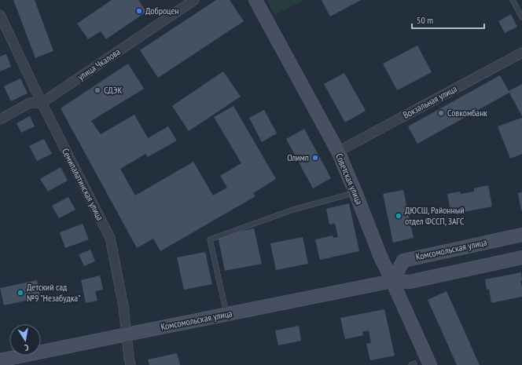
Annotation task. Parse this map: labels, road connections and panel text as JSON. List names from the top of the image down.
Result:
{
  "streets": {
    "main road": ["Советская улица", "Комсомольская улица"],
    "street": ["улица Чкалова", "Вокзальная улица", "Семипалатинская улица"]
  },
  "crossings": [
    ["улица Чкалова", "Семипалатинская улица"],
    ["Вокзальная улица", "Советская улица"],
    ["Советская улица", "Комсомольская улица"],
    ["Семипалатинская улица", "Комсомольская улица"]
  ],
  "places": [
    "Доброцен",
    "СДЭК",
    "Совкомбанк",
    "Олимп",
    "ДЮСШ, Районный отдел ФССП, ЗАГС",
    "Детский сад №9 \"Незабудка\""
  ],
  "scale_bar": "50 m",
  "north": "bottom"
}
